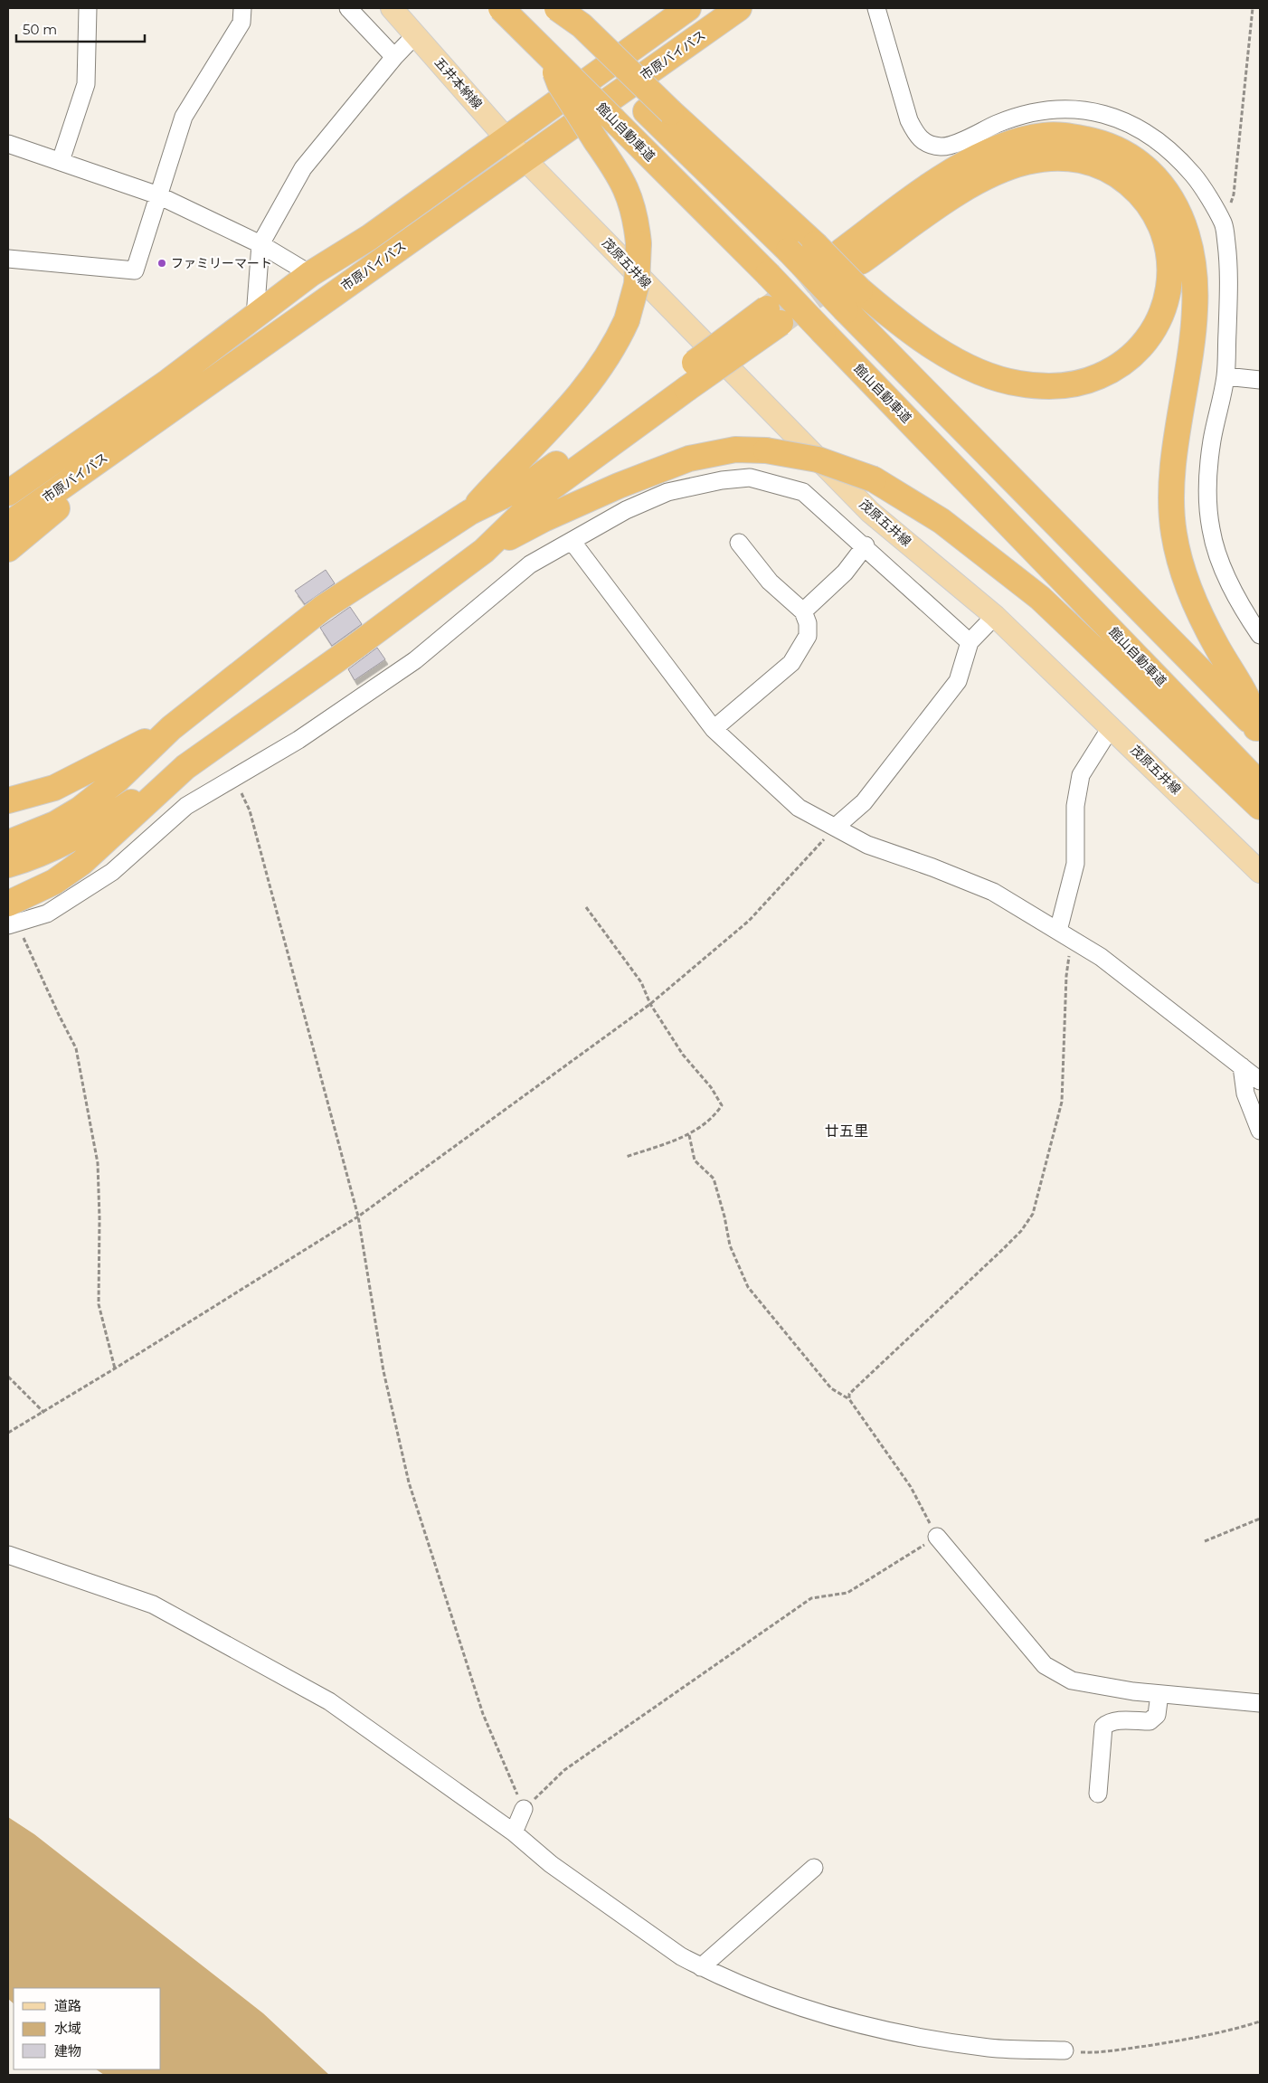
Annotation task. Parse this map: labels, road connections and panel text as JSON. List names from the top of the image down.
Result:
{
  "streets": {
    "highway": ["市原バイパス", "館山自動車道"],
    "main road": ["五井本納線", "茂原五井線"]
  },
  "crossings": [
    ["市原バイパス", "五井本納線"],
    ["市原バイパス", "茂原五井線"],
    ["五井本納線", "茂原五井線"]
  ],
  "districts": ["廿五里"],
  "places": ["ファミリーマート"],
  "legend": ["道路", "水域", "建物"],
  "scale_bar": "50 m"
}
